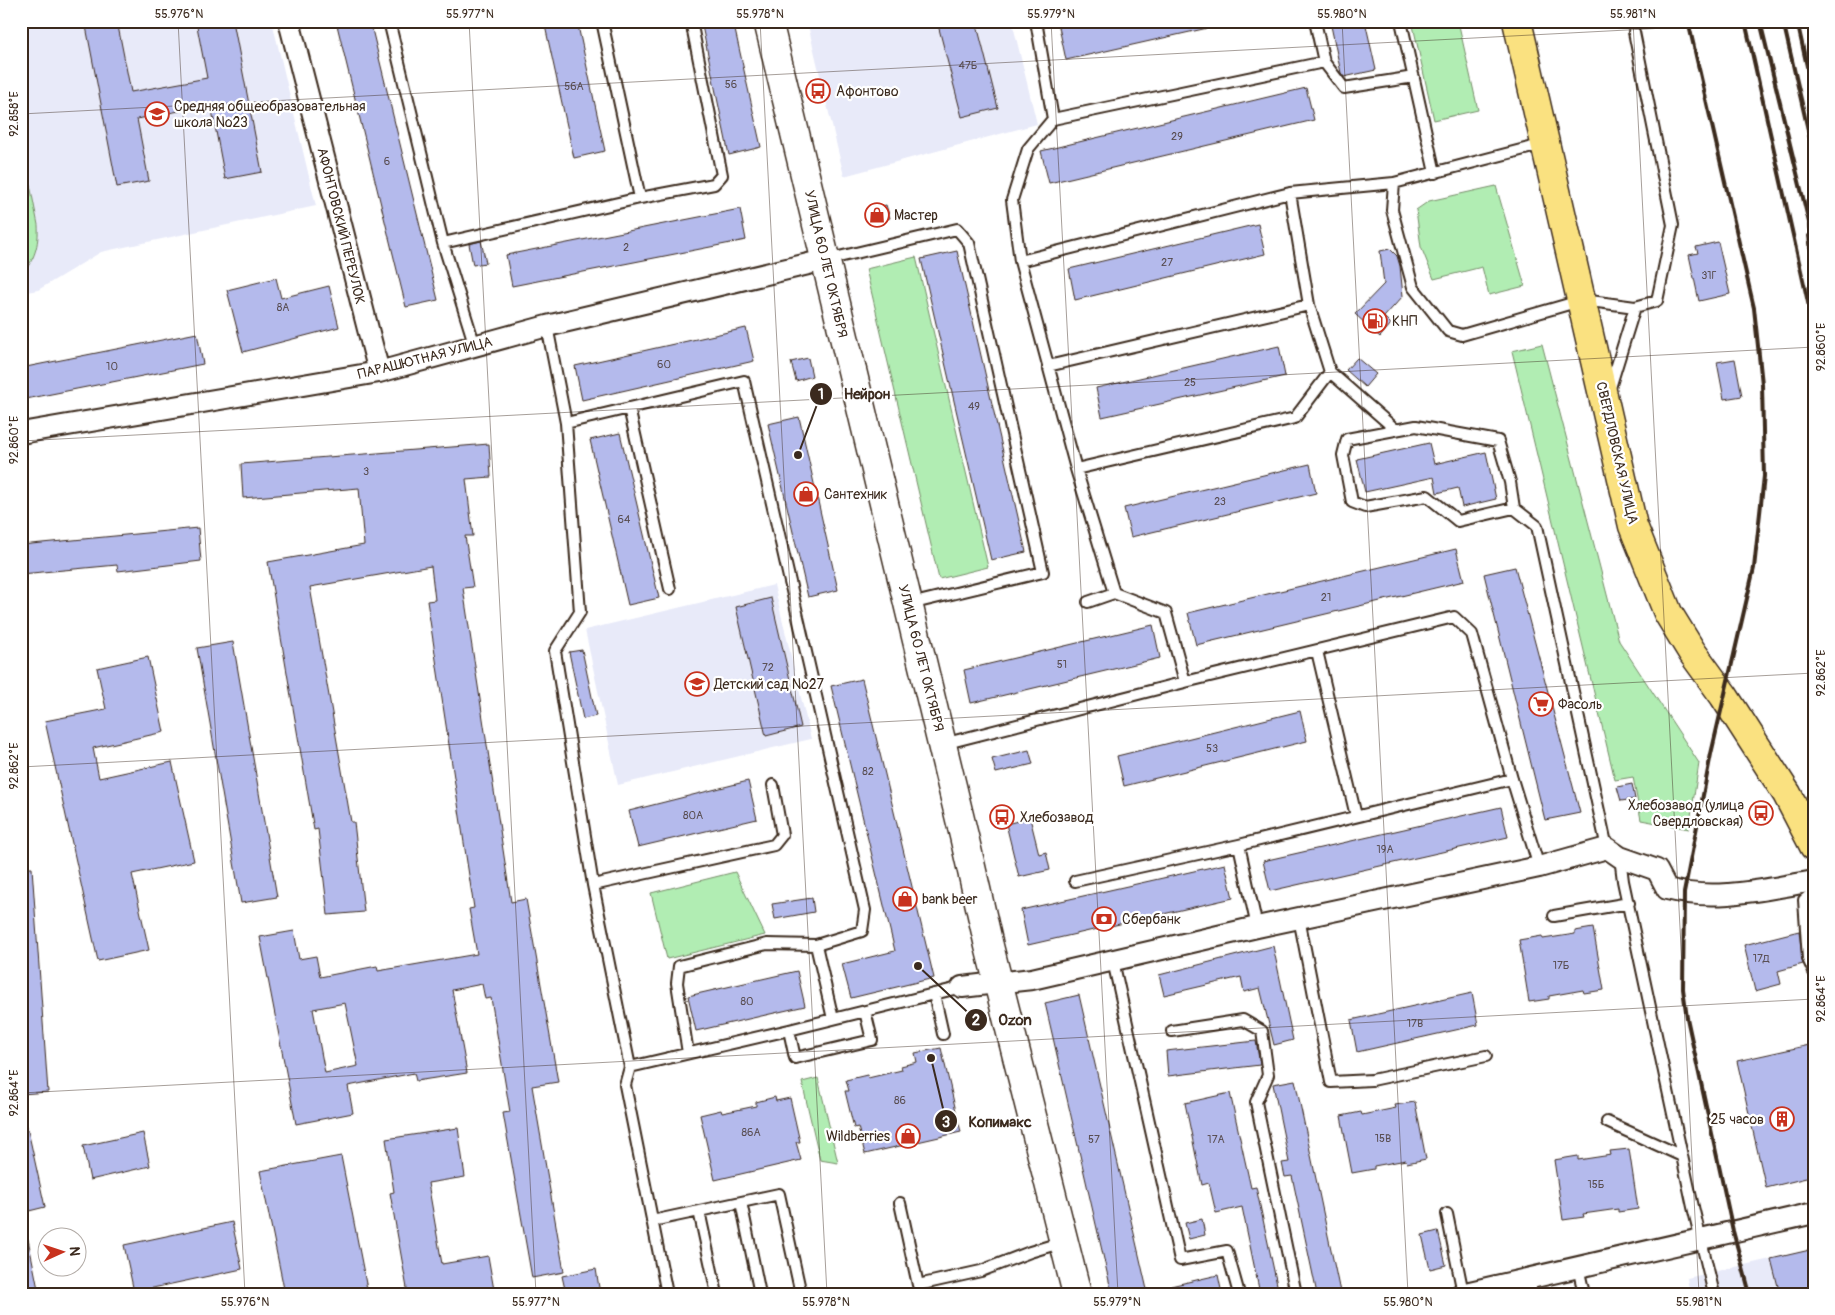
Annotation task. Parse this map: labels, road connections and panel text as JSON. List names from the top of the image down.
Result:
{
  "streets": {
    "highway": ["СВЕРДЛОВСКАЯ УЛИЦА"],
    "main road": ["УЛИЦА 60 ЛЕТ ОКТЯБРЯ"],
    "street": ["АФОНТОВСКИЙ ПЕРЕУЛОК", "ПАРАШЮТНАЯ УЛИЦА"]
  },
  "crossings": [
    ["АФОНТОВСКИЙ ПЕРЕУЛОК", "ПАРАШЮТНАЯ УЛИЦА"],
    ["УЛИЦА 60 ЛЕТ ОКТЯБРЯ", "ПАРАШЮТНАЯ УЛИЦА"]
  ],
  "places": {
    "bus stop": ["Афонтово", "Хлебозавод (улица Свердловская)", "Хлебозавод"],
    "school or university": ["Средняя общеобразовательная школа №23", "Детский сад №27"],
    "shop": [
      "Мастер",
      "Сантехник",
      "bank beer",
      "Wildberries"
    ],
    "fuel station": ["КНП"],
    "other": ["Нейрон", "Ozon", "Копимакс"],
    "supermarket": ["Фасоль"],
    "bank": ["Сбербанк"],
    "building": ["25 часов"]
  },
  "house_numbers": [
    "47Б",
    "56",
    "56А",
    "29",
    "6",
    "2",
    "27",
    "31Г",
    "8А",
    "60",
    "10",
    "25",
    "49",
    "3",
    "23",
    "64",
    "21",
    "51",
    "72",
    "53",
    "82",
    "80А",
    "19А",
    "17Д",
    "17Б",
    "80",
    "17В",
    "86",
    "86А",
    "15В",
    "57",
    "17А",
    "15Б"
  ],
  "north": "right",
  "coordinates": [
    "55.976°N",
    "55.977°N",
    "55.978°N",
    "55.979°N",
    "55.980°N",
    "55.981°N",
    "92.858°E",
    "92.860°E",
    "92.862°E",
    "92.864°E"
  ]
}
